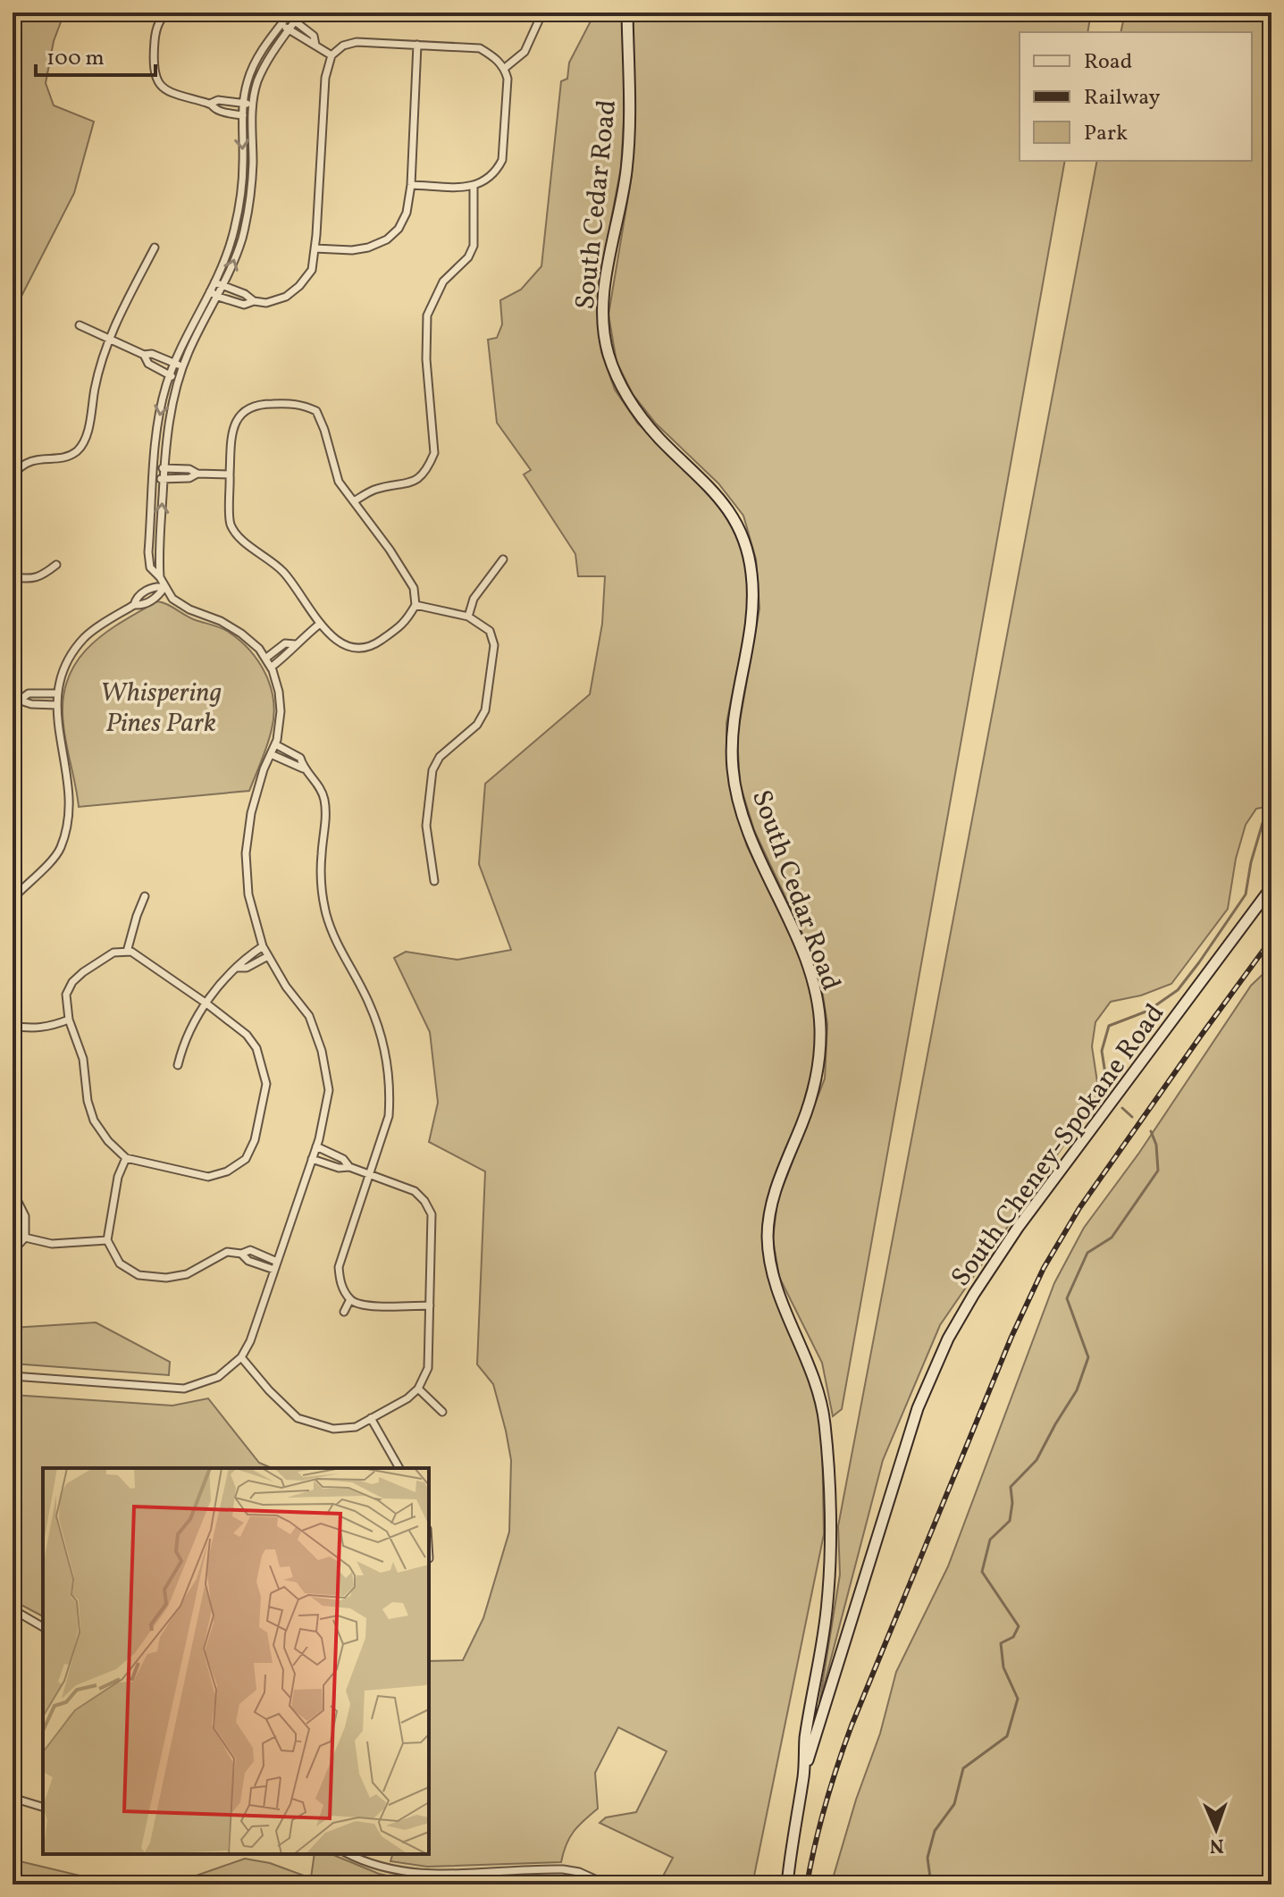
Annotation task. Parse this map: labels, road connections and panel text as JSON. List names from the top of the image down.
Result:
{
  "streets": {
    "street": ["South Cedar Road", "South Cheney-Spokane Road"]
  },
  "crossings": [
    ["South Cedar Road", "South Cheney-Spokane Road"]
  ],
  "parks": ["Whispering Pines Park"],
  "legend": ["Road", "Railway", "Park"],
  "scale_bar": "100 m",
  "north": "bottom"
}
